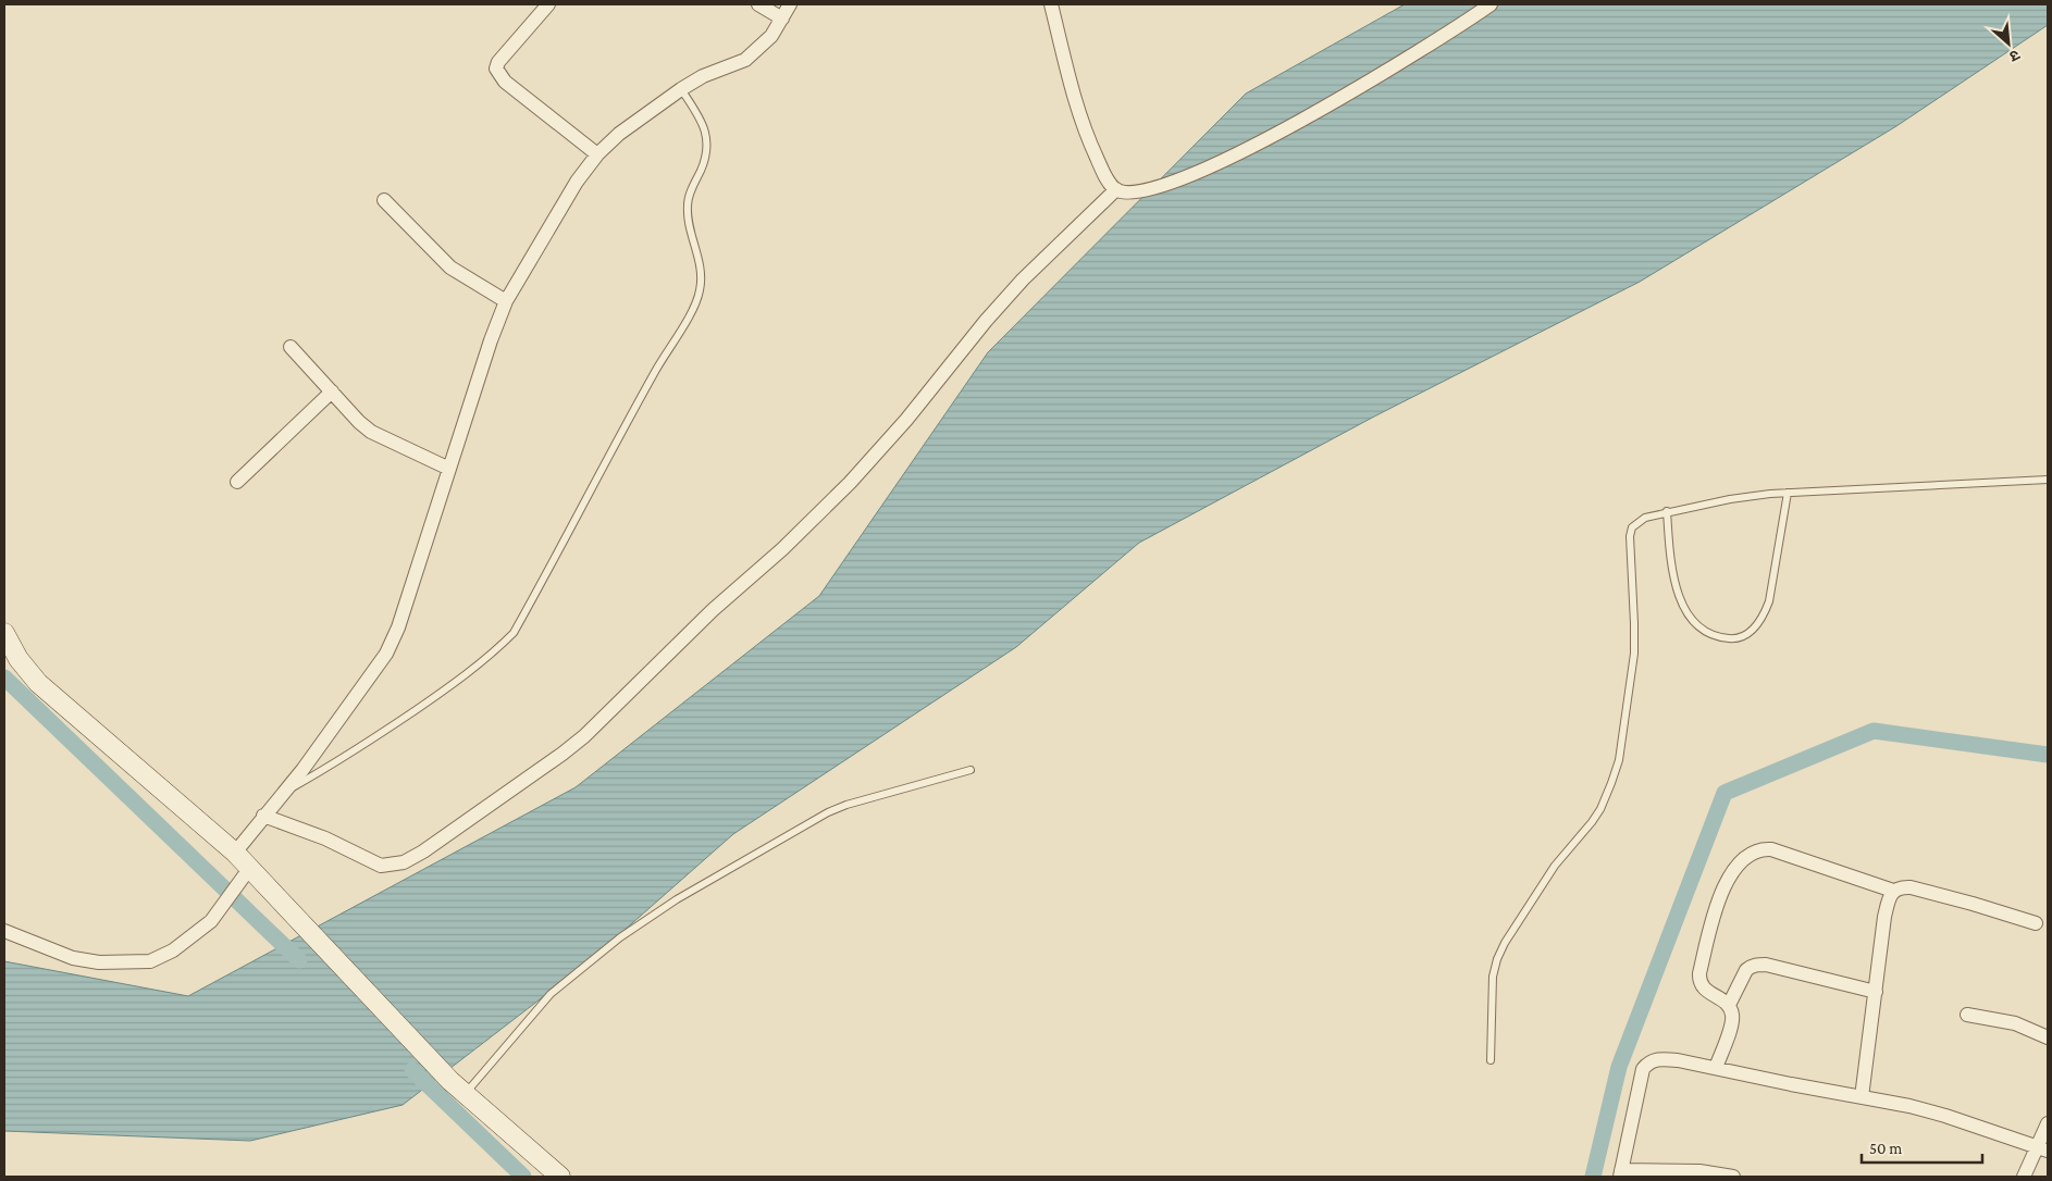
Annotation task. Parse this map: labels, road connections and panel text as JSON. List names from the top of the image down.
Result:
{
  "scale_bar": "50 m",
  "north": "bottom right"
}
